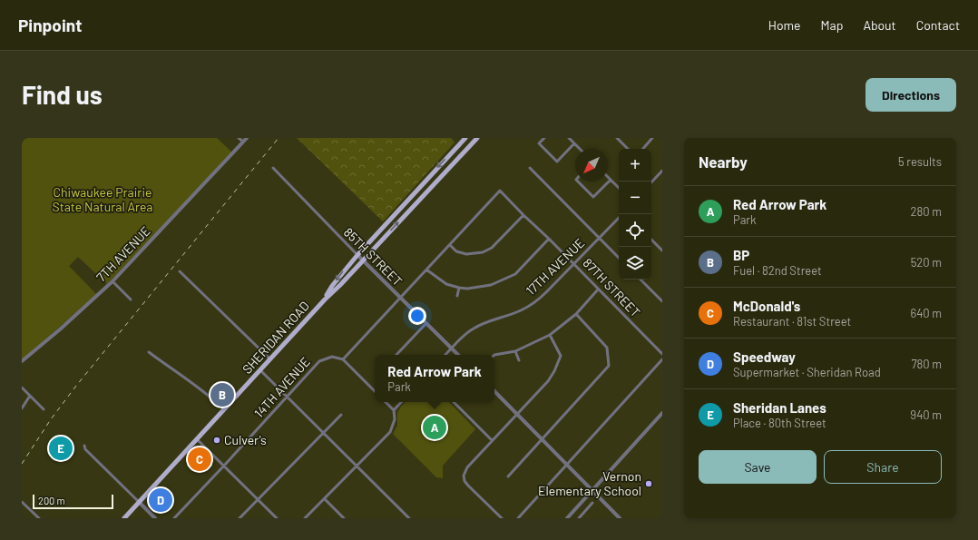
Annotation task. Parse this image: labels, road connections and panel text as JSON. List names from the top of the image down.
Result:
{
  "streets": {
    "main road": ["SHERIDAN ROAD"],
    "street": [
      "7TH AVENUE",
      "85TH STREET",
      "17TH AVENUE",
      "87TH STREET",
      "14TH AVENUE"
    ]
  },
  "crossings": [
    ["85TH STREET", "17TH AVENUE"],
    ["85TH STREET", "SHERIDAN ROAD"],
    ["17TH AVENUE", "87TH STREET"]
  ],
  "parks": ["Chiwaukee Prairie State Natural Area"],
  "places": ["Culver's", "Vernon Elementary School"],
  "scale_bar": "200 m",
  "north": "bottom left",
  "page": {
    "header": "Pinpoint",
    "nav": [
      "Home",
      "Map",
      "About",
      "Contact"
    ],
    "buttons": [
      "Directions",
      ["Save", "Share"]
    ],
    "title": "Find us",
    "heading": ["Nearby", "5 results"],
    "map_buttons": ["+", "−"],
    "list": [
      {
        "mark": "A",
        "name": "Red Arrow Park",
        "note": "Park",
        "value": "280 m"
      },
      {
        "mark": "B",
        "name": "BP",
        "note": "Fuel · 82nd Street",
        "value": "520 m"
      },
      {
        "mark": "C",
        "name": "McDonald's",
        "note": "Restaurant · 81st Street",
        "value": "640 m"
      },
      {
        "mark": "D",
        "name": "Speedway",
        "note": "Supermarket · Sheridan Road",
        "value": "780 m"
      },
      {
        "mark": "E",
        "name": "Sheridan Lanes",
        "note": "Place · 80th Street",
        "value": "940 m"
      }
    ],
    "popup": ["Red Arrow Park", "Park"],
    "pins": [
      "B",
      "A",
      "E",
      "C",
      "D"
    ],
    "scale": "200 m"
  }
}
